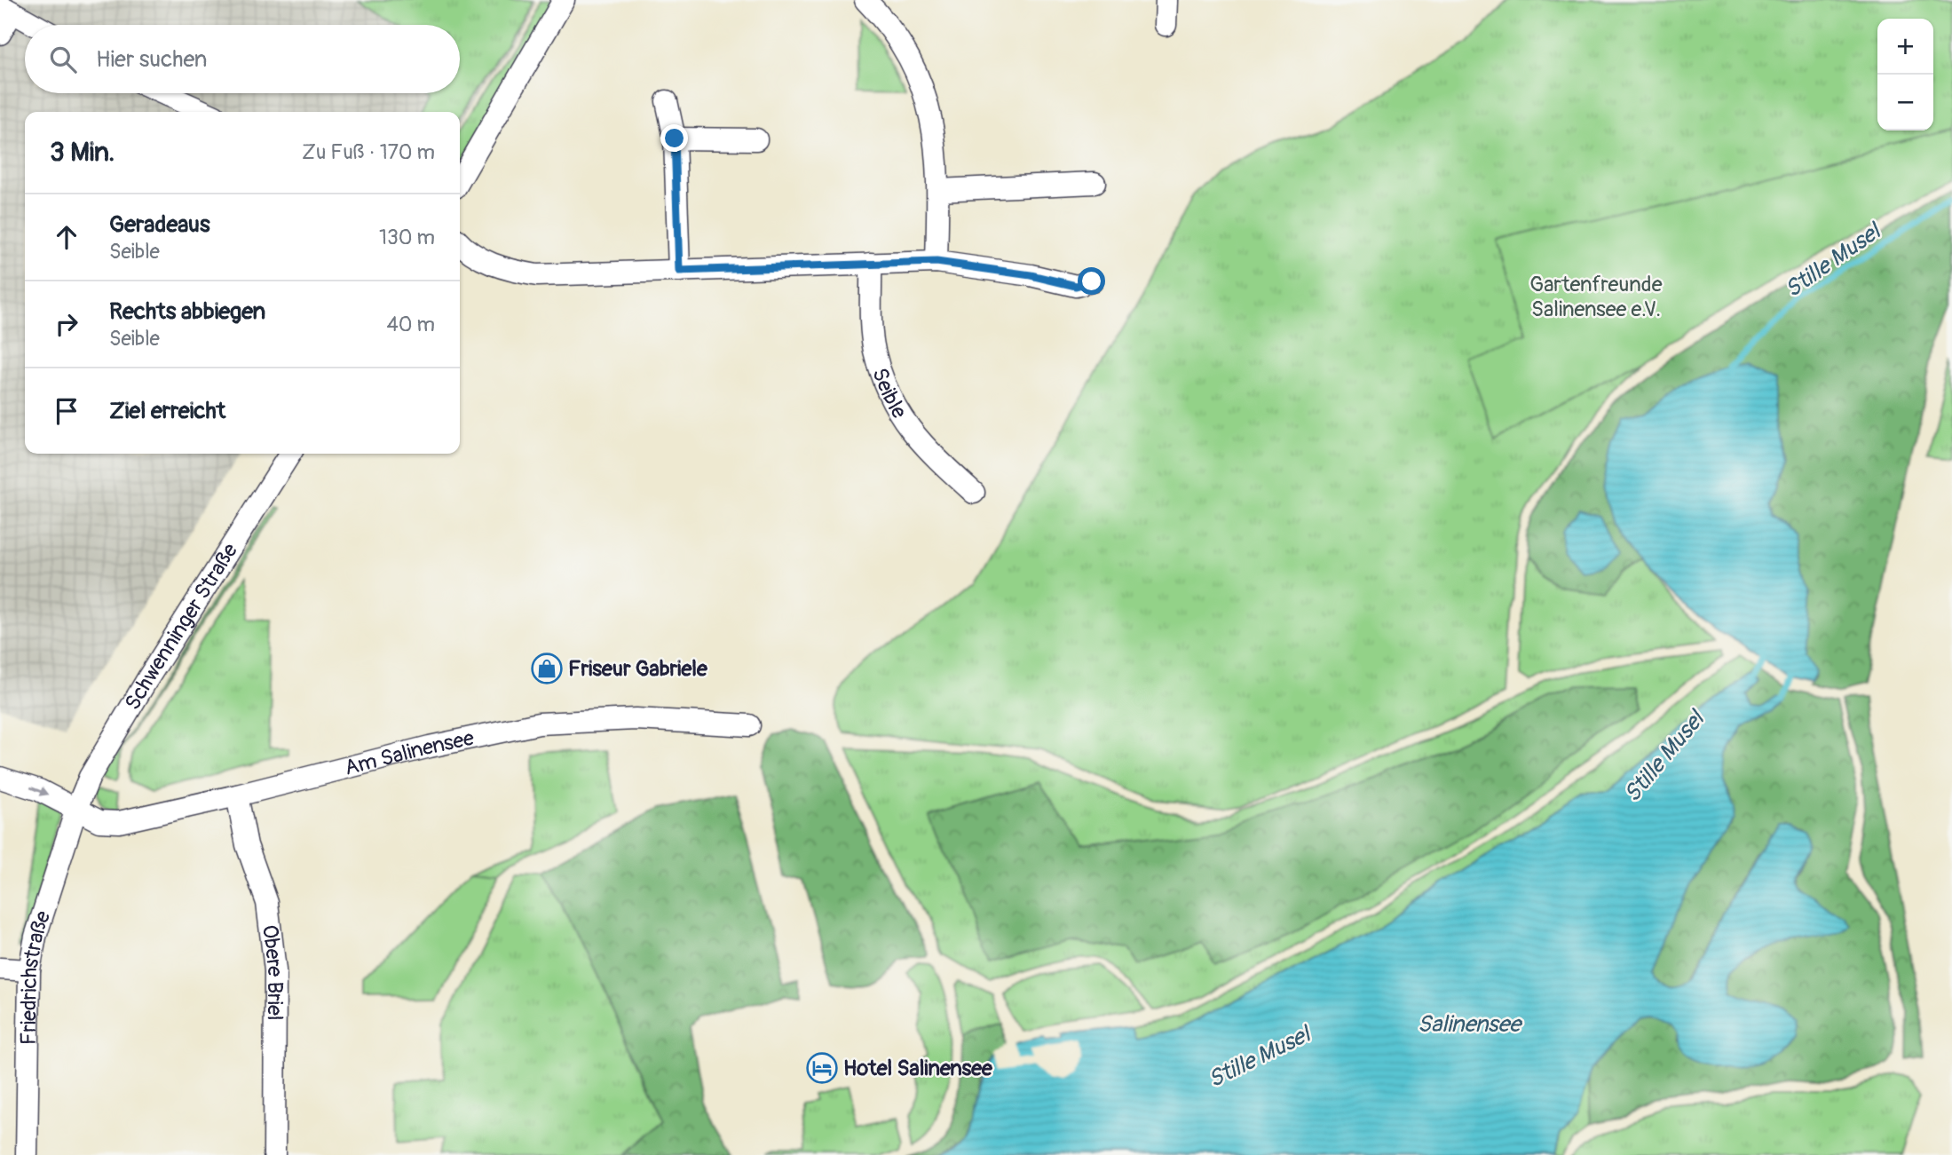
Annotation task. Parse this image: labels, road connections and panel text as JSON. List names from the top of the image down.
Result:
{
  "streets": {
    "street": [
      "Seible",
      "Schwenninger Straße",
      "Am Salinensee",
      "Obere Briel",
      "Friedrichstraße"
    ]
  },
  "crossings": [
    ["Schwenninger Straße", "Am Salinensee"],
    ["Schwenninger Straße", "Friedrichstraße"],
    ["Am Salinensee", "Obere Briel"],
    ["Am Salinensee", "Friedrichstraße"]
  ],
  "water": ["Stille Musel", "Salinensee"],
  "parks": ["Gartenfreunde Salinensee e.V."],
  "places": {
    "shop": ["Friseur Gabriele"],
    "hotel": ["Hotel Salinensee"]
  },
  "page": {
    "map_buttons": ["+", "−"],
    "search": "Hier suchen",
    "heading": ["3 Min.", "Zu Fuß · 170 m"],
    "list": [
      ["Geradeaus", "Seible", "130 m"],
      ["Rechts abbiegen", "Seible", "40 m"],
      "Ziel erreicht"
    ]
  }
}
